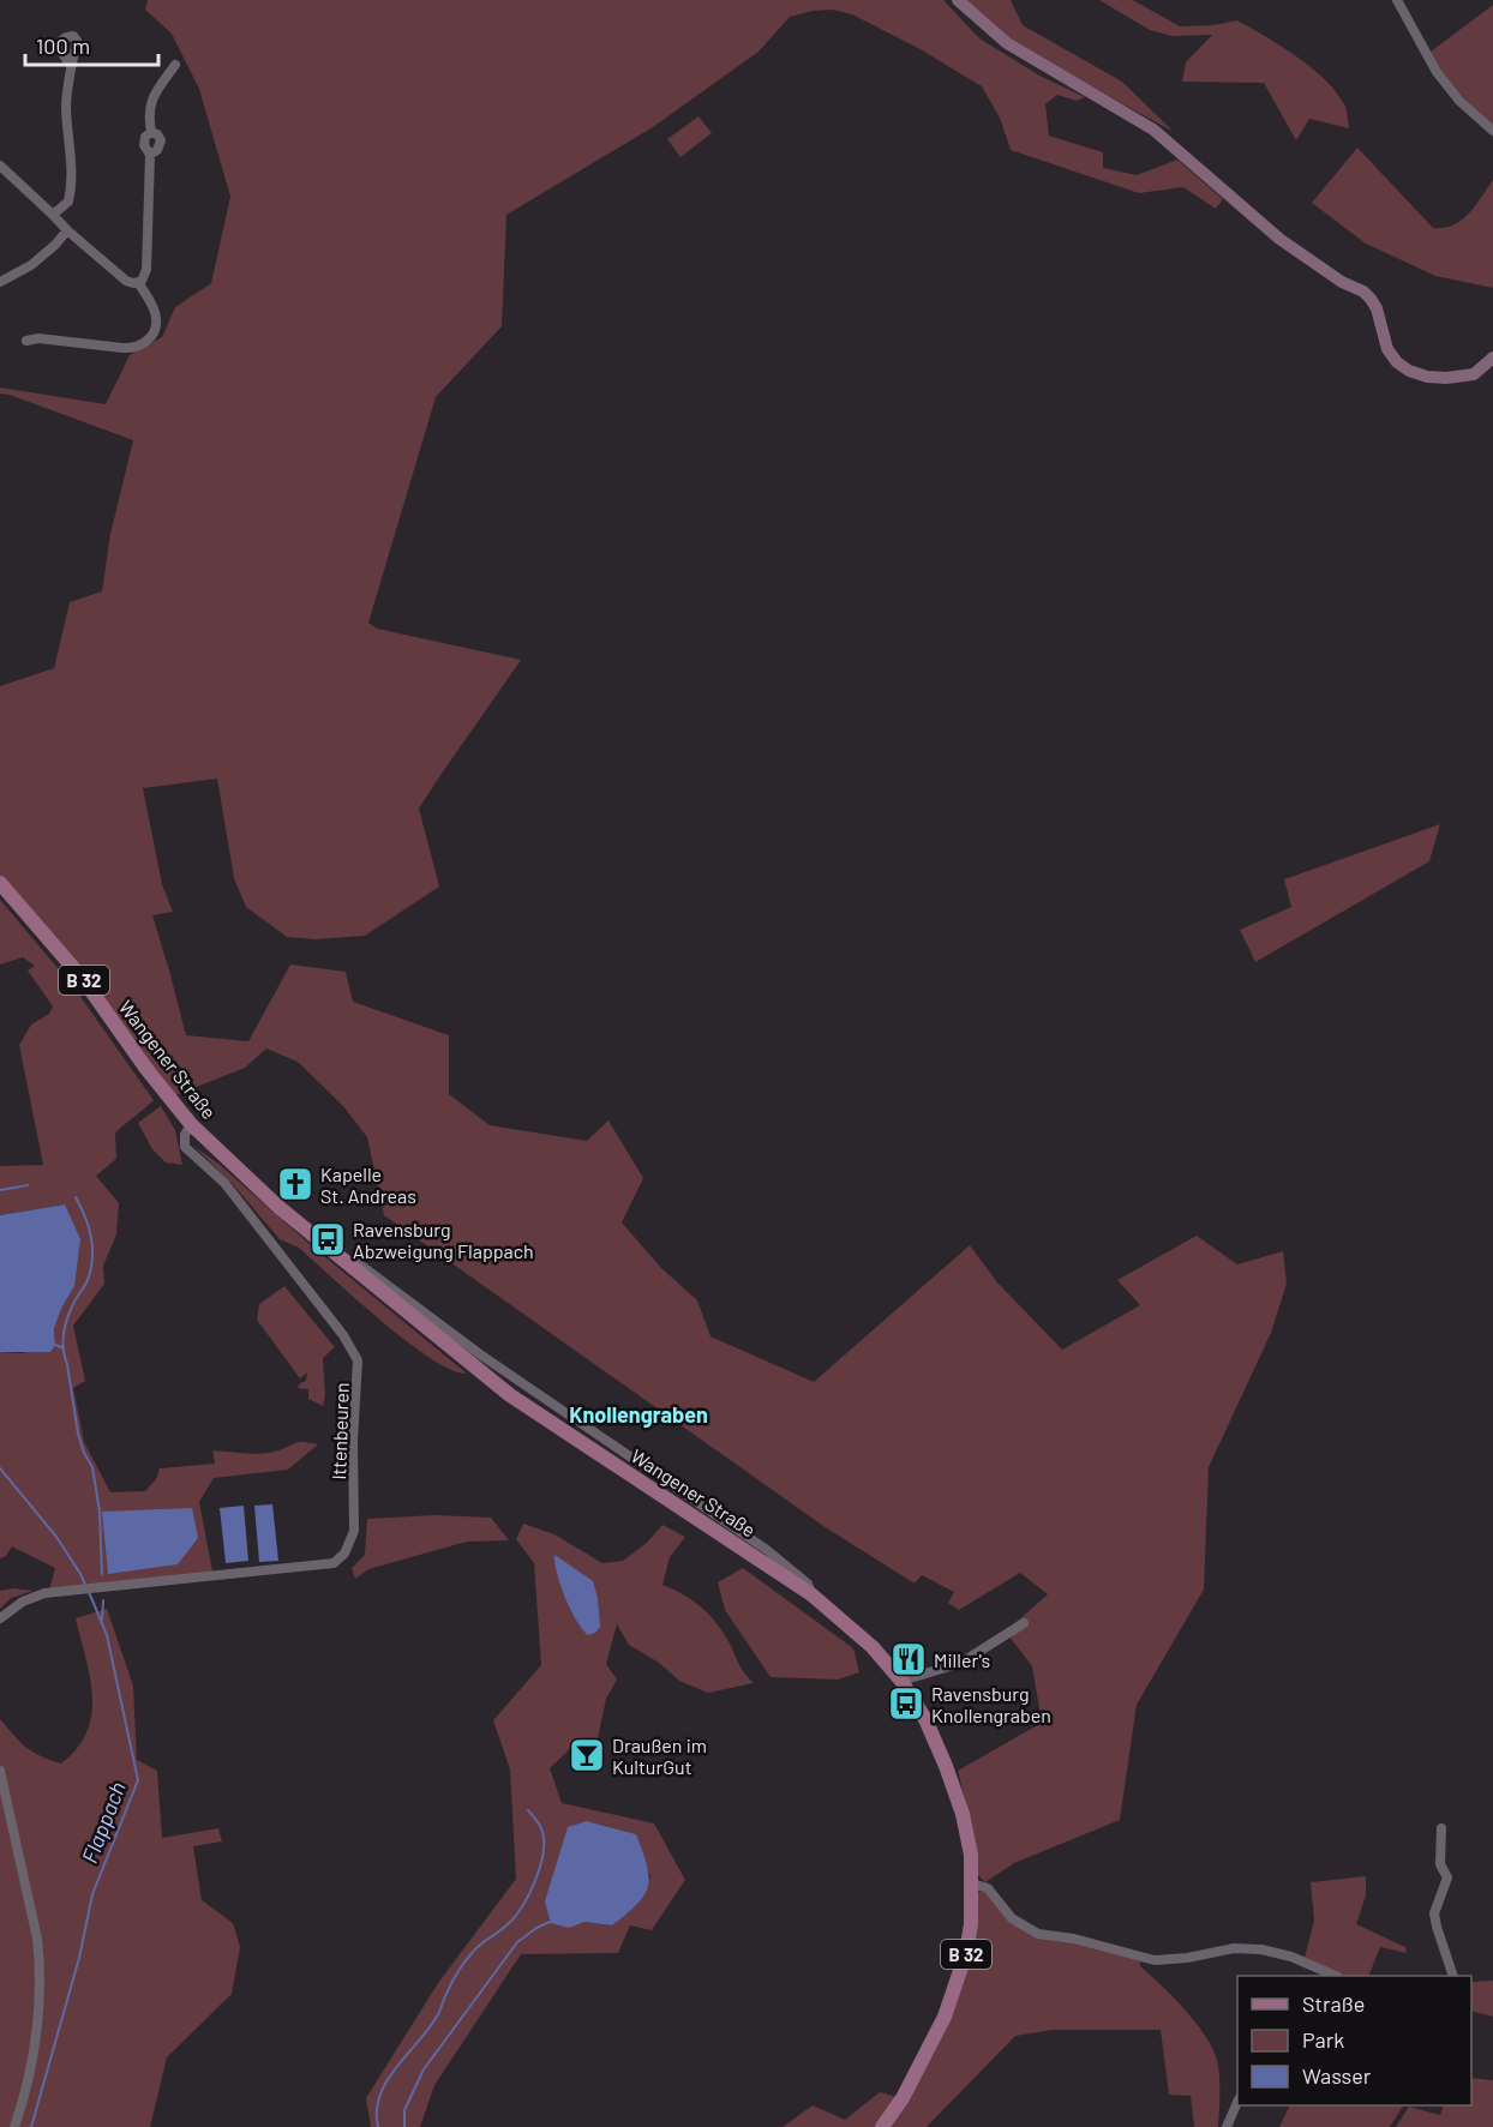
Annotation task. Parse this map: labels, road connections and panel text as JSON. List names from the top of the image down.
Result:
{
  "streets": {
    "main road": ["B 32", "Wangener Straße"],
    "street": ["Ittenbeuren"]
  },
  "crossings": [
    ["Wangener Straße", "Ittenbeuren"]
  ],
  "districts": ["Knollengraben"],
  "water": ["Flappach"],
  "places": {
    "church": ["Kapelle St. Andreas"],
    "bus stop": ["Ravensburg Abzweigung Flappach", "Ravensburg Knollengraben"],
    "restaurant": ["Miller's"],
    "bar": ["Draußen im KulturGut"]
  },
  "legend": ["Straße", "Park", "Wasser"],
  "scale_bar": "100 m"
}
